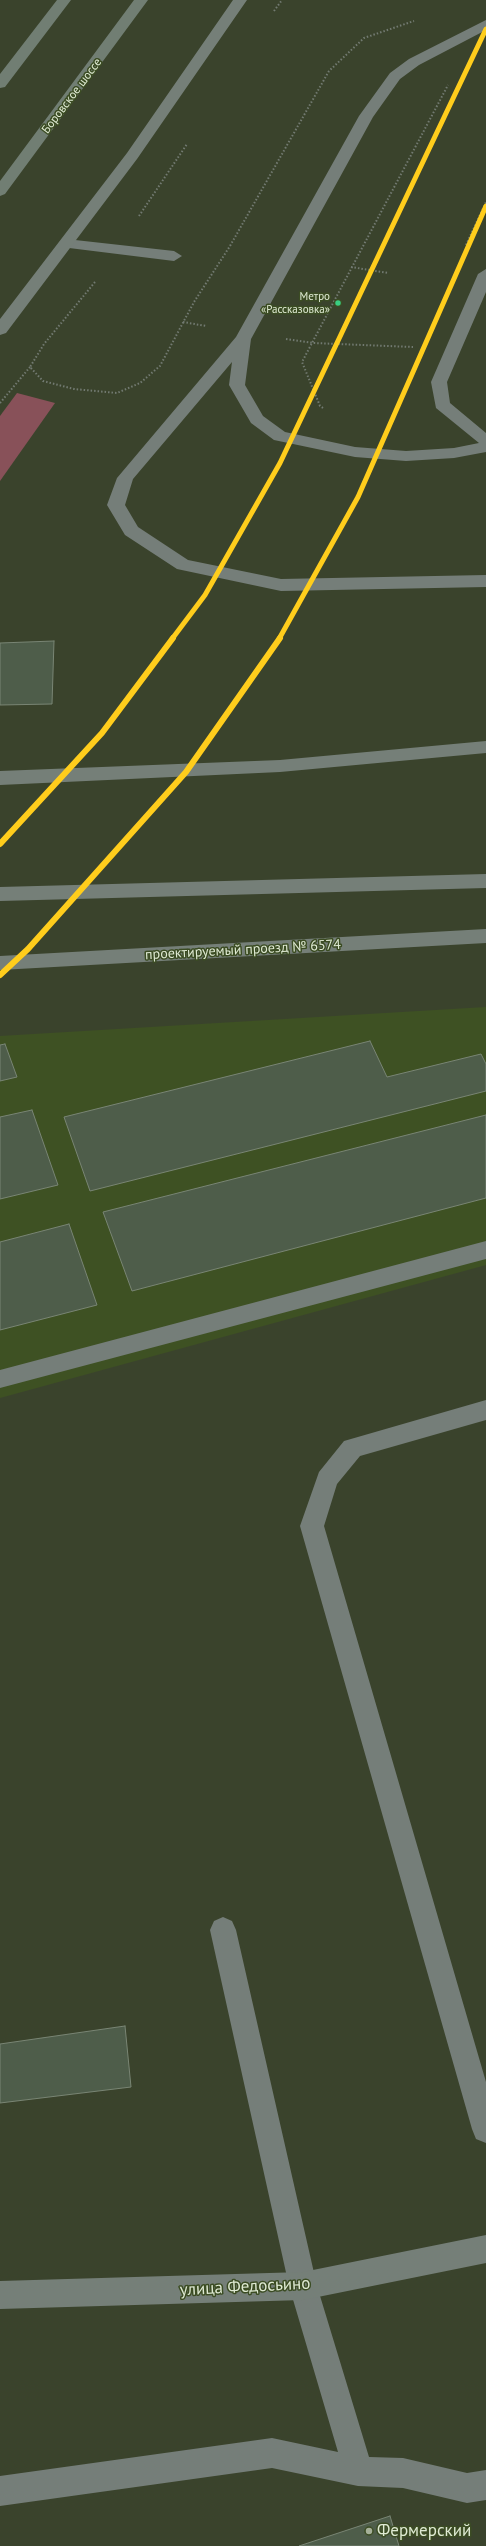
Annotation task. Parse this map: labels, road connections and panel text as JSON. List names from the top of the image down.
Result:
{
  "streets": {
    "main road": ["Боровское шоссе", "проектируемый проезд № 6574", "улица Федосьино"]
  },
  "places": ["Метро «Рассказовка»", "Фермерский"]
}
